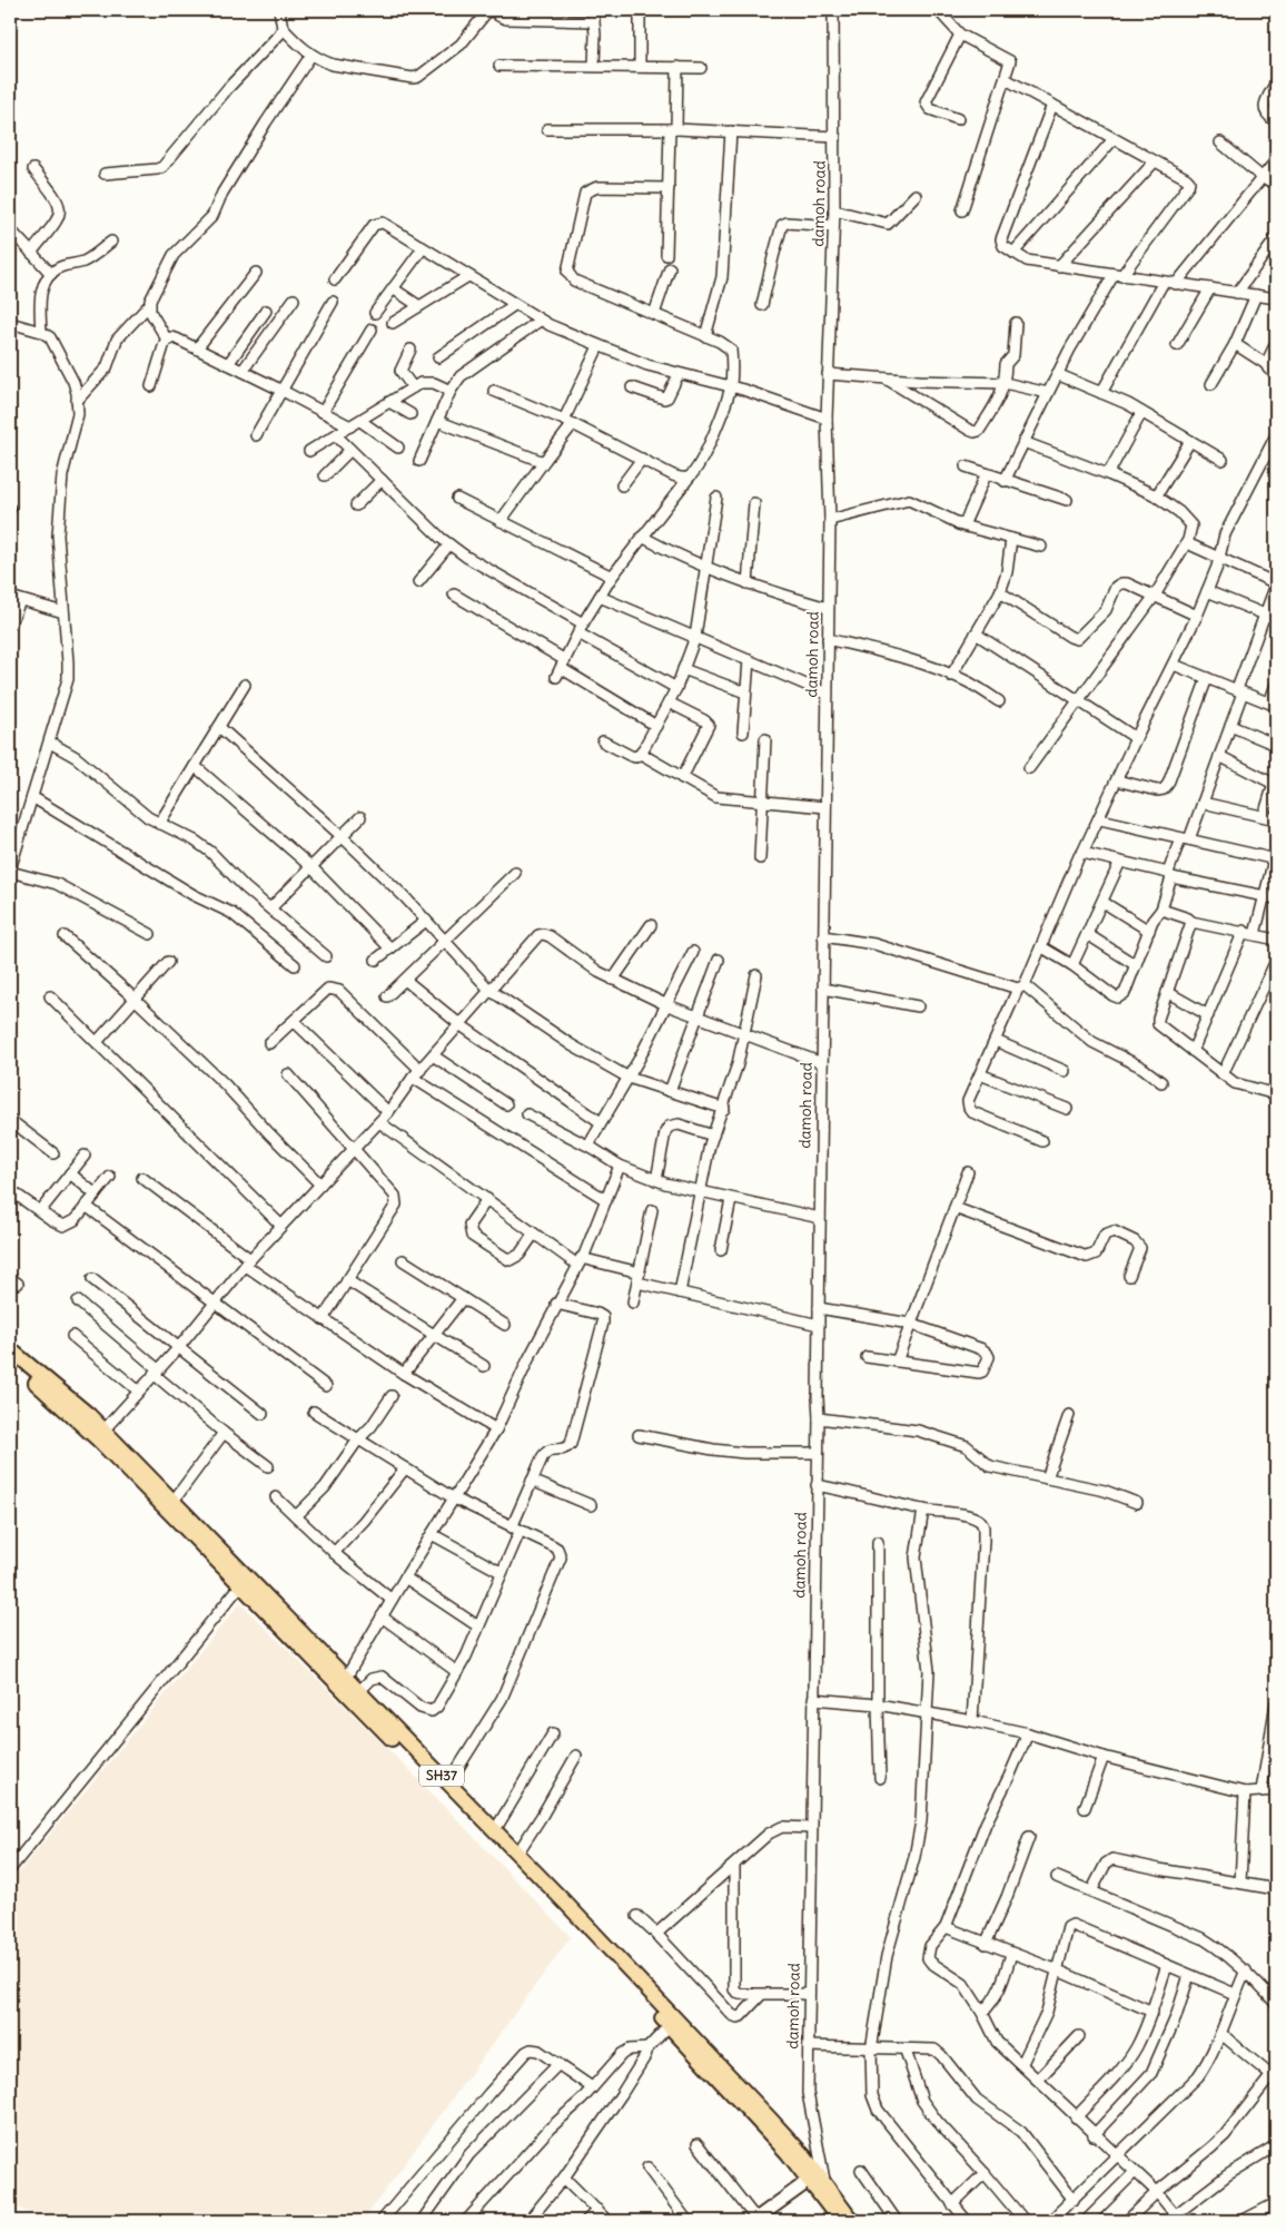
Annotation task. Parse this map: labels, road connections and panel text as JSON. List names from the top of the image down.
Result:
{
  "streets": {
    "main road": ["SH37"],
    "street": ["damoh road"]
  },
  "crossings": [
    ["damoh road", "SH37"]
  ]
}
